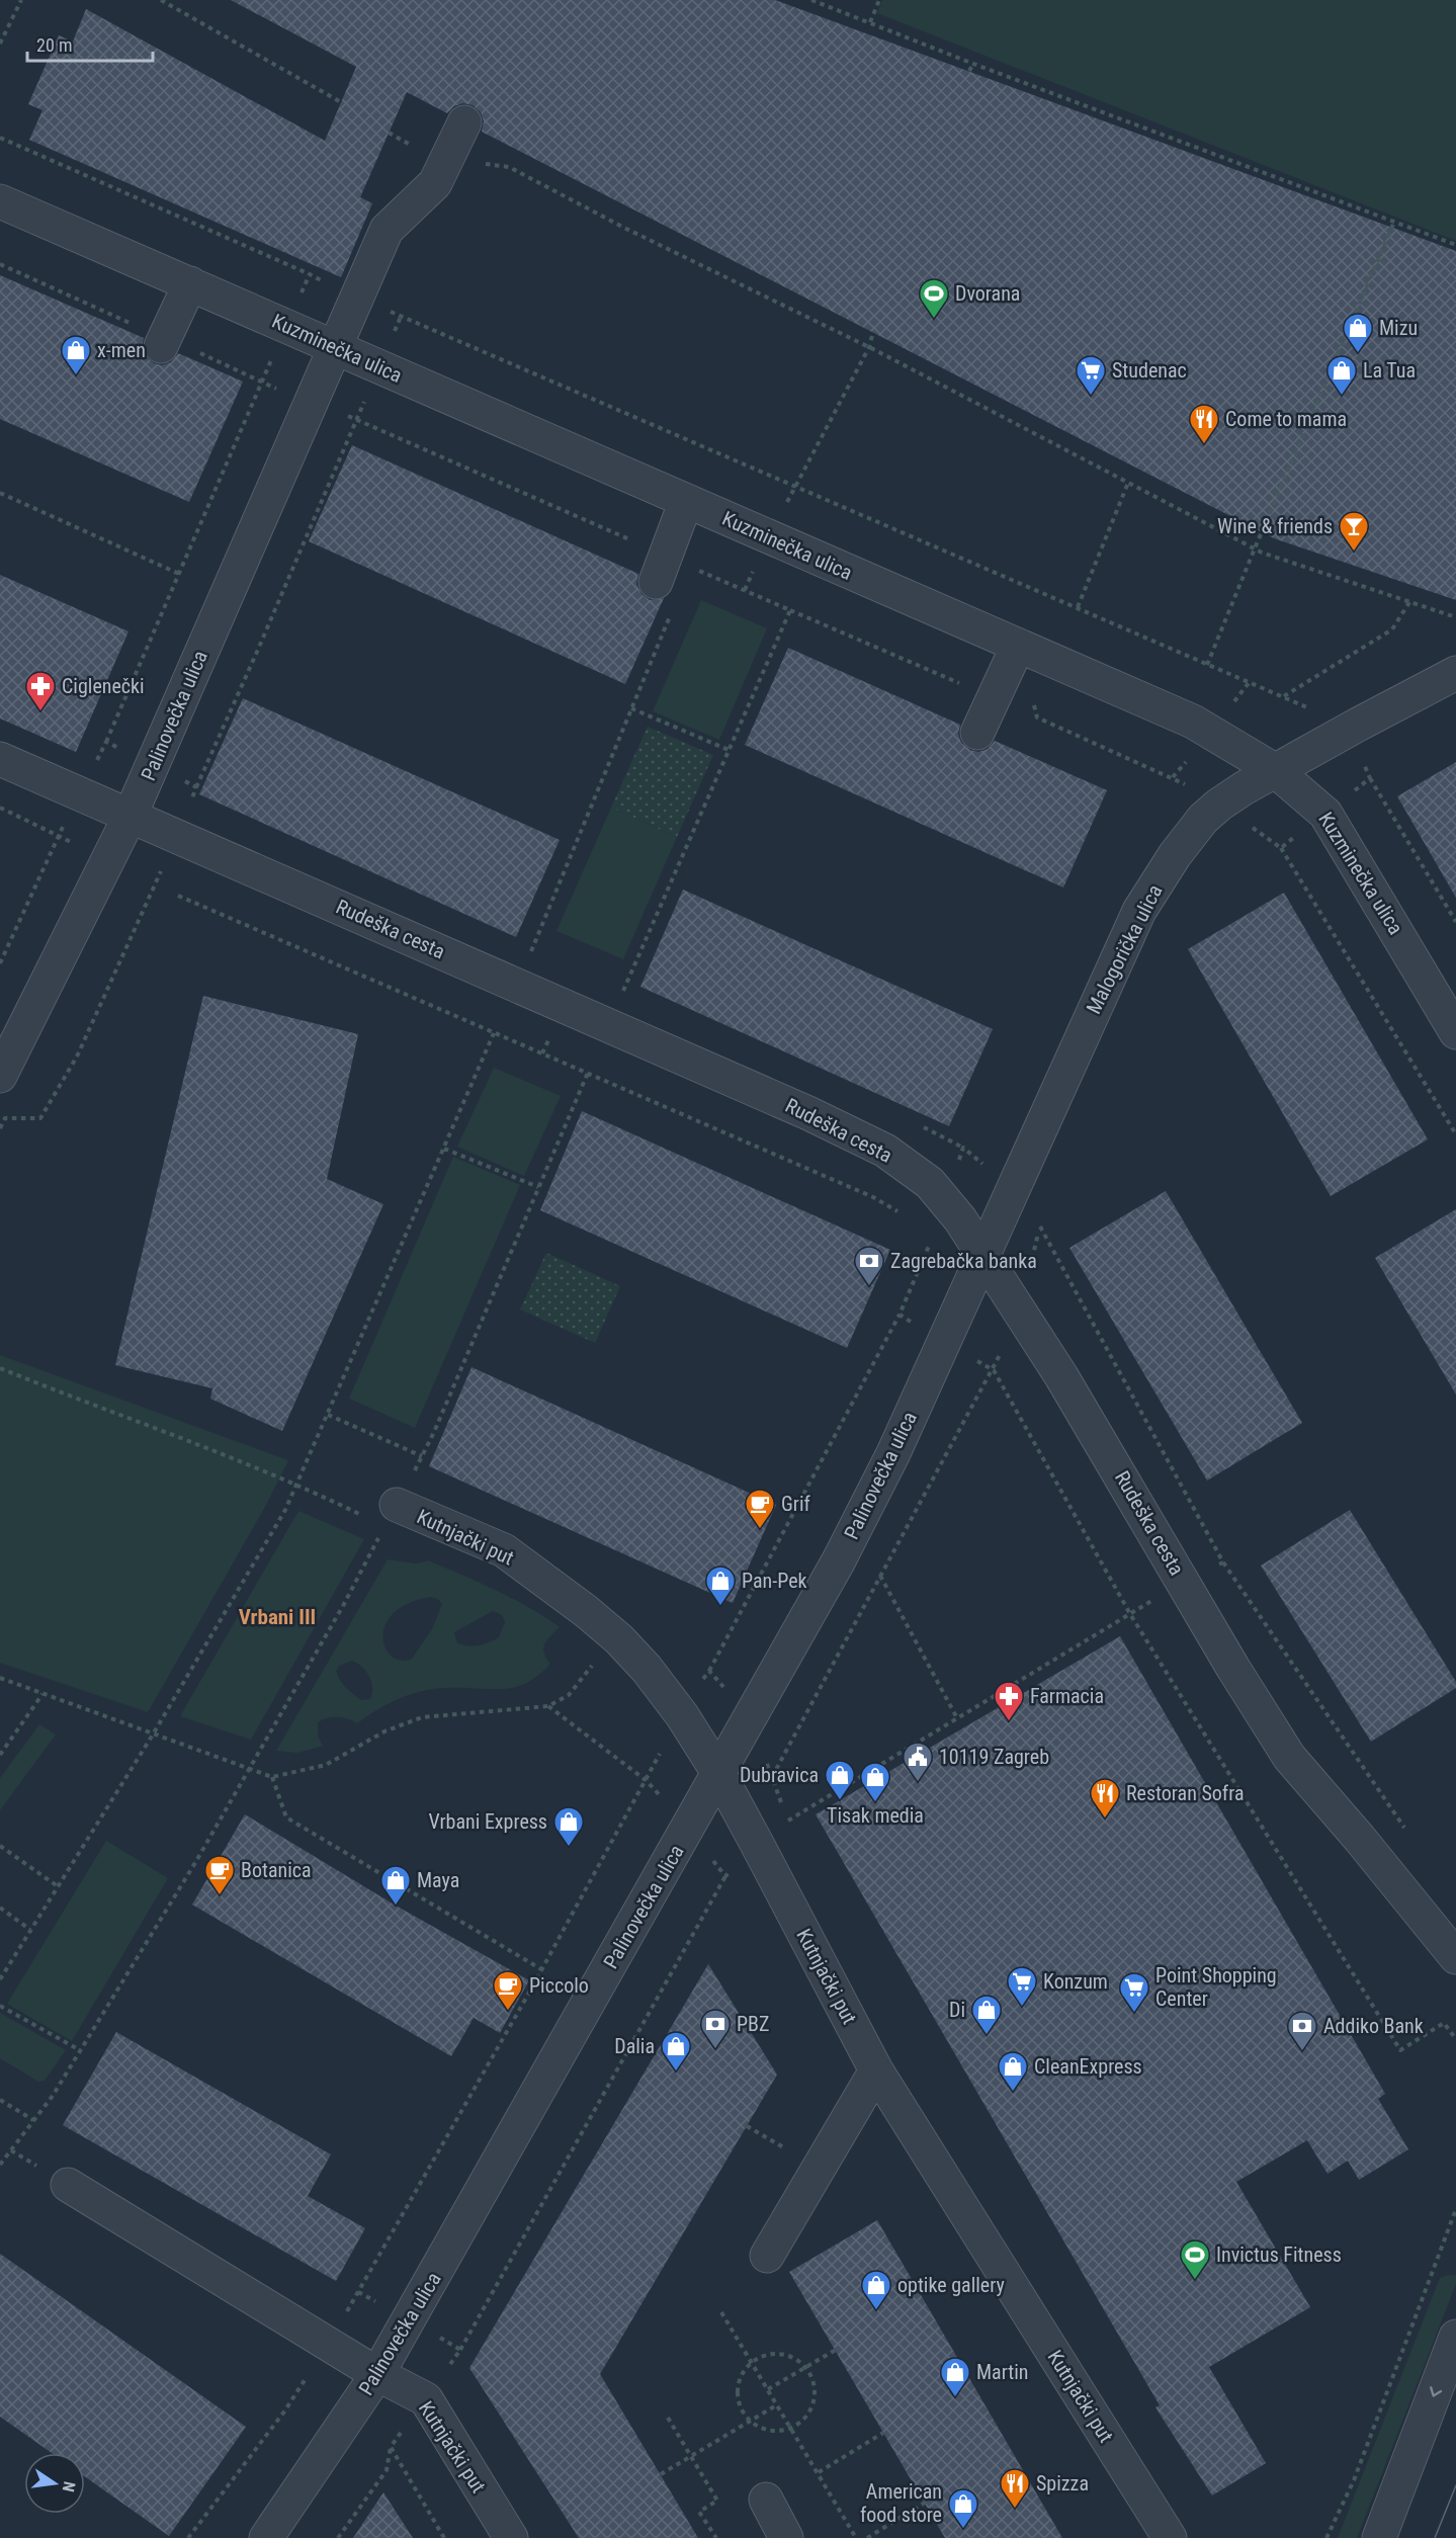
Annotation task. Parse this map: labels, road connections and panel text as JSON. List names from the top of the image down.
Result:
{
  "streets": {
    "street": [
      "Kuzminečka ulica",
      "Palinovečka ulica",
      "Rudeška cesta",
      "Malogorička ulica",
      "Kutnjački put"
    ]
  },
  "crossings": [
    ["Kuzminečka ulica", "Palinovečka ulica"],
    ["Kuzminečka ulica", "Malogorička ulica"],
    ["Palinovečka ulica", "Rudeška cesta"],
    ["Palinovečka ulica", "Malogorička ulica"],
    ["Palinovečka ulica", "Kutnjački put"],
    ["Rudeška cesta", "Malogorička ulica"]
  ],
  "districts": ["Vrbani III"],
  "places": {
    "sports": ["Dvorana", "Invictus Fitness"],
    "shop": [
      "Mizu",
      "x-men",
      "La Tua",
      "Pan-Pek",
      "Dubravica",
      "Tisak media",
      "Vrbani Express",
      "Maya",
      "Di",
      "Dalia",
      "CleanExpress",
      "optike gallery",
      "Martin",
      "American food store"
    ],
    "supermarket": ["Studenac", "Konzum", "Point Shopping Center"],
    "restaurant": ["Come to mama", "Restoran Sofra", "Spizza"],
    "bar": ["Wine & friends"],
    "pharmacy": ["Ciglenečki", "Farmacia"],
    "bank": ["Zagrebačka banka", "PBZ", "Addiko Bank"],
    "cafe": ["Grif", "Botanica", "Piccolo"],
    "public building": ["10119 Zagreb"]
  },
  "scale_bar": "20 m",
  "north": "right"
}
